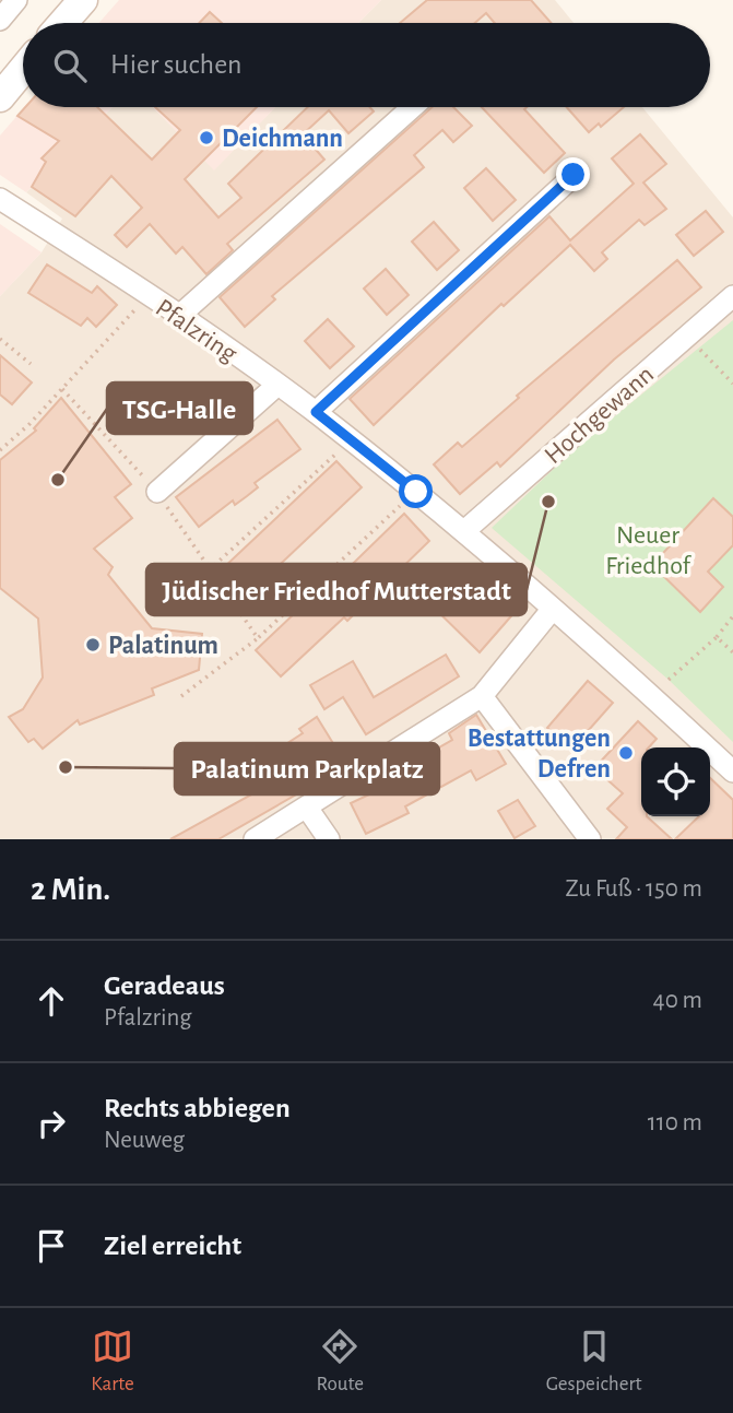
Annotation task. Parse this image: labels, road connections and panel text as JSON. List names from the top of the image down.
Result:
{
  "streets": {
    "street": ["Pfalzring", "Hochgewann"]
  },
  "crossings": [
    ["Pfalzring", "Hochgewann"]
  ],
  "parks": ["Neuer Friedhof"],
  "places": [
    "Deichmann",
    "TSG-Halle",
    "Jüdischer Friedhof Mutterstadt",
    "Palatinum",
    "Bestattungen Defren",
    "Palatinum Parkplatz"
  ],
  "page": {
    "search": "Hier suchen",
    "heading": ["2 Min.", "Zu Fuß · 150 m"],
    "list": [
      ["Geradeaus", "Pfalzring", "40 m"],
      ["Rechts abbiegen", "Neuweg", "110 m"],
      "Ziel erreicht"
    ],
    "nav": ["Karte", "Route", "Gespeichert"]
  }
}
